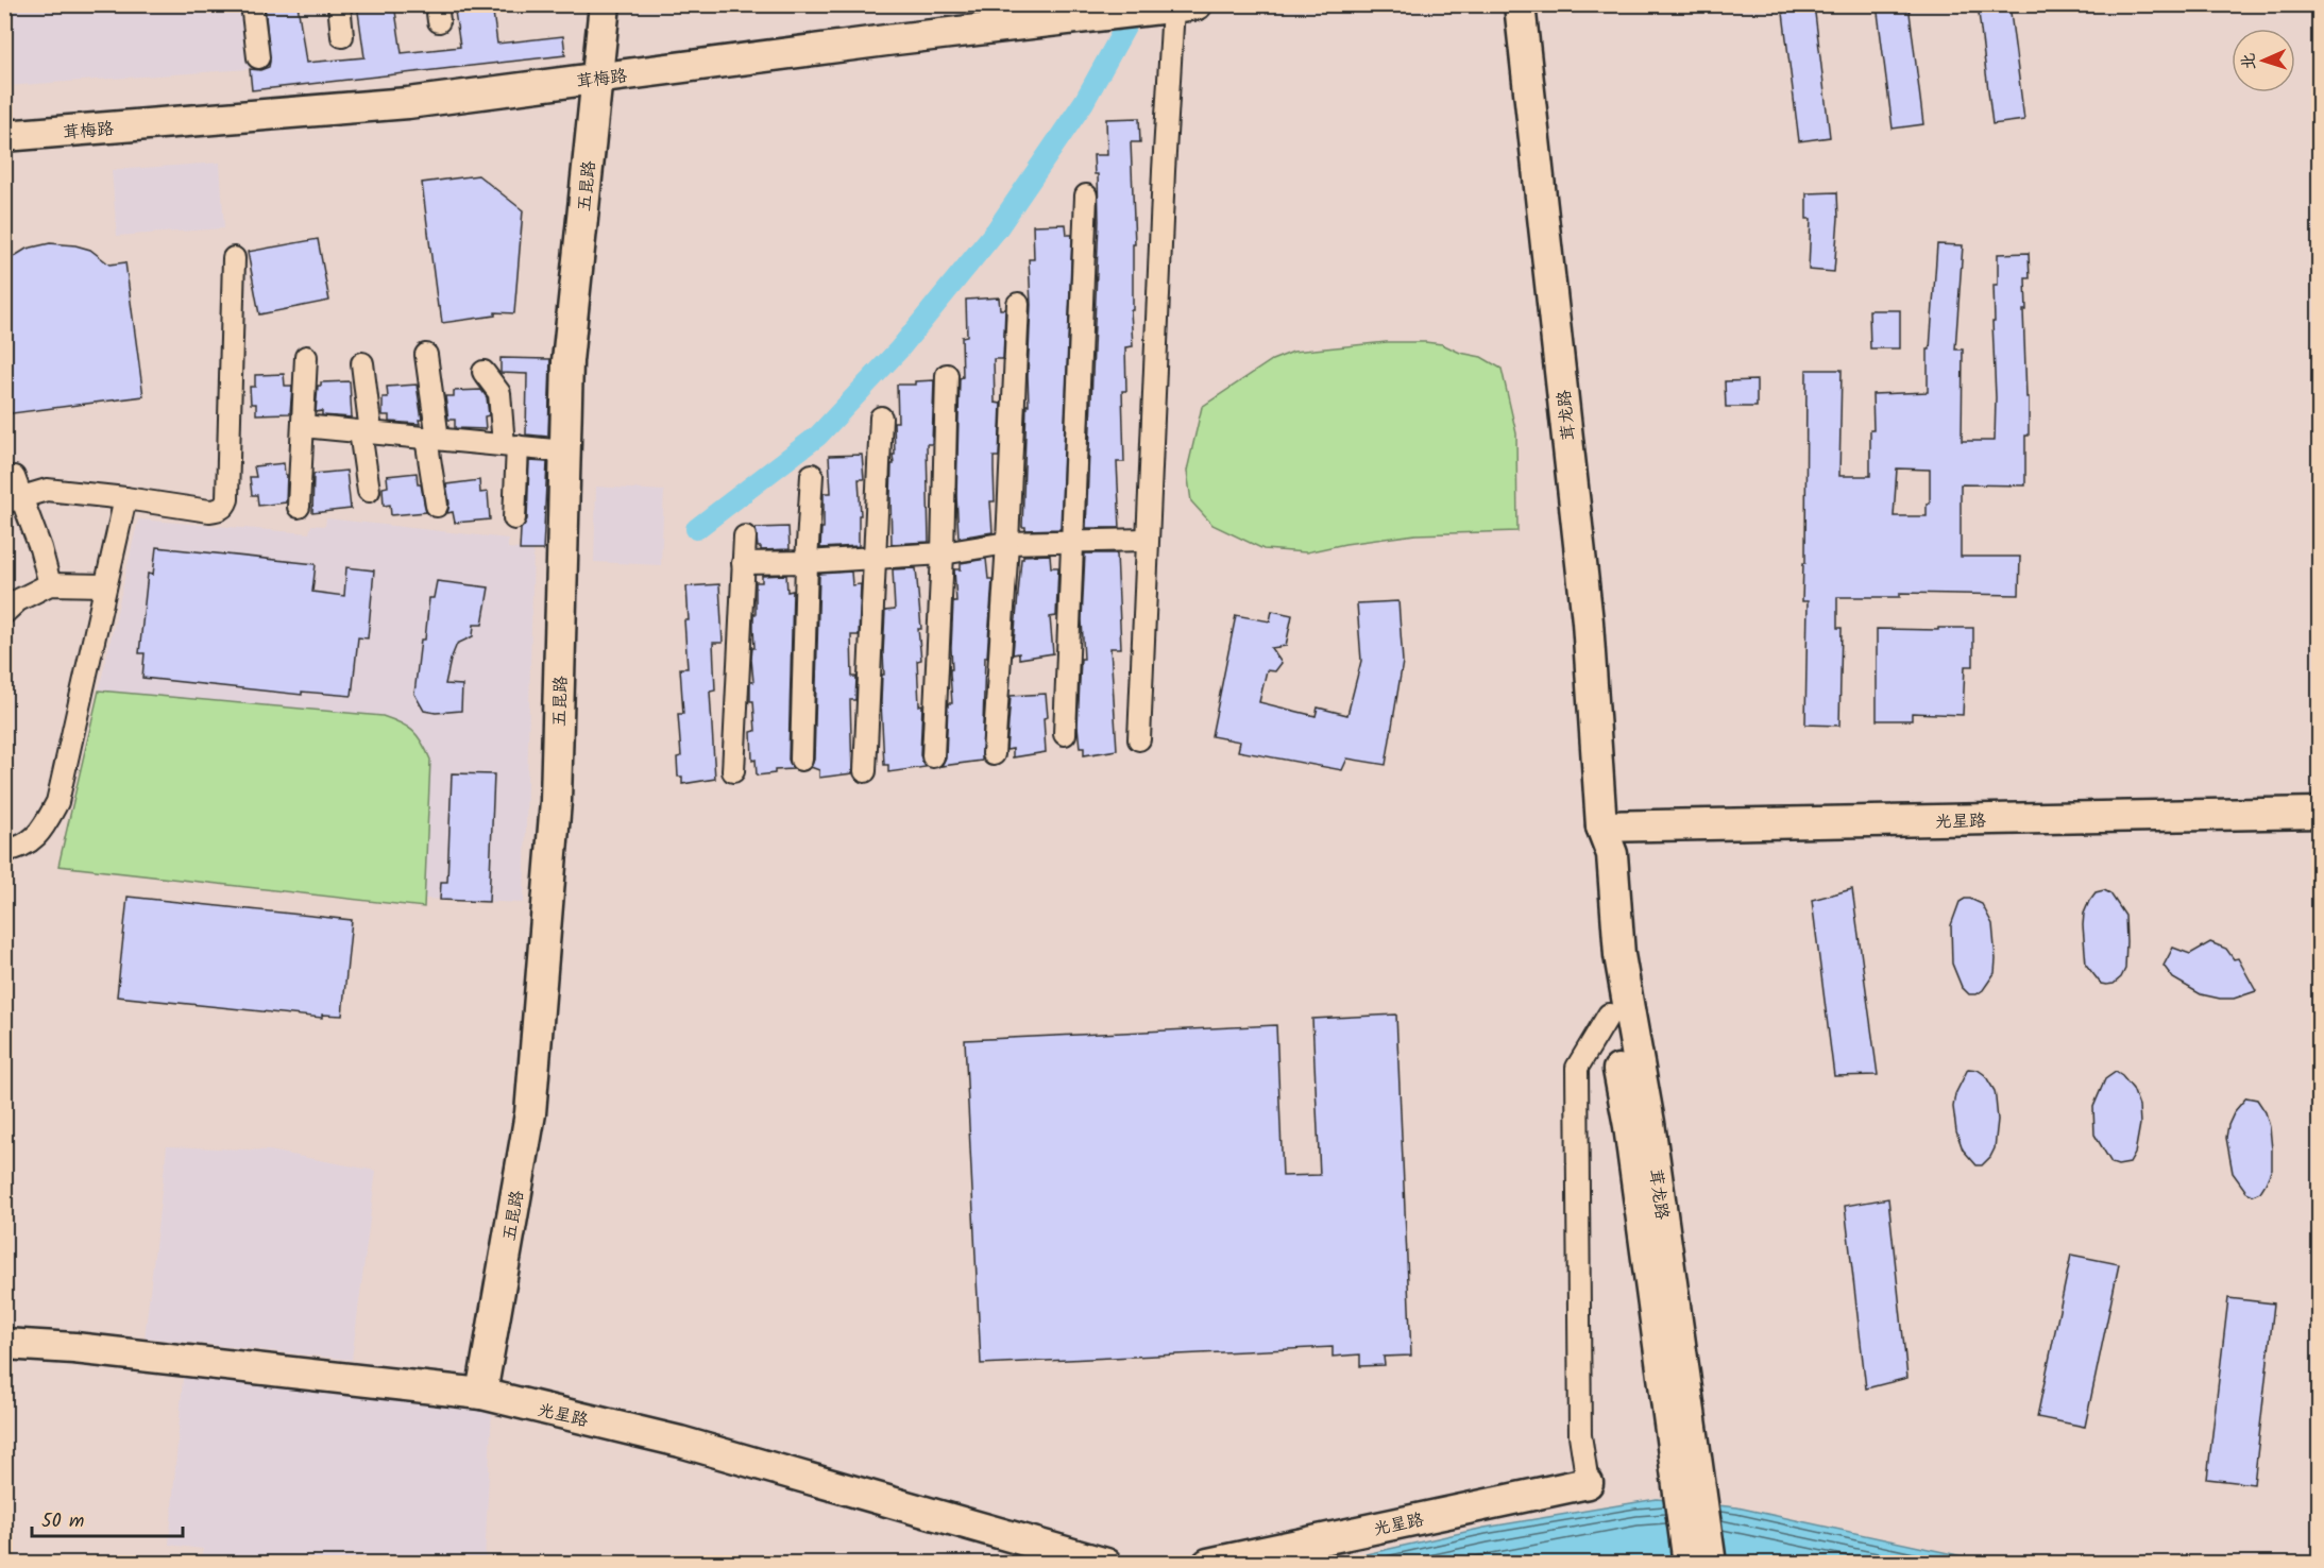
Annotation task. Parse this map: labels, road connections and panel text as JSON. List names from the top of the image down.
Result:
{
  "streets": {
    "street": [
      "茸梅路",
      "五昆路",
      "茸龙路",
      "光星路"
    ]
  },
  "crossings": [
    ["茸梅路", "五昆路"],
    ["五昆路", "光星路"],
    ["茸龙路", "光星路"]
  ],
  "scale_bar": "50 m",
  "north": "left"
}
